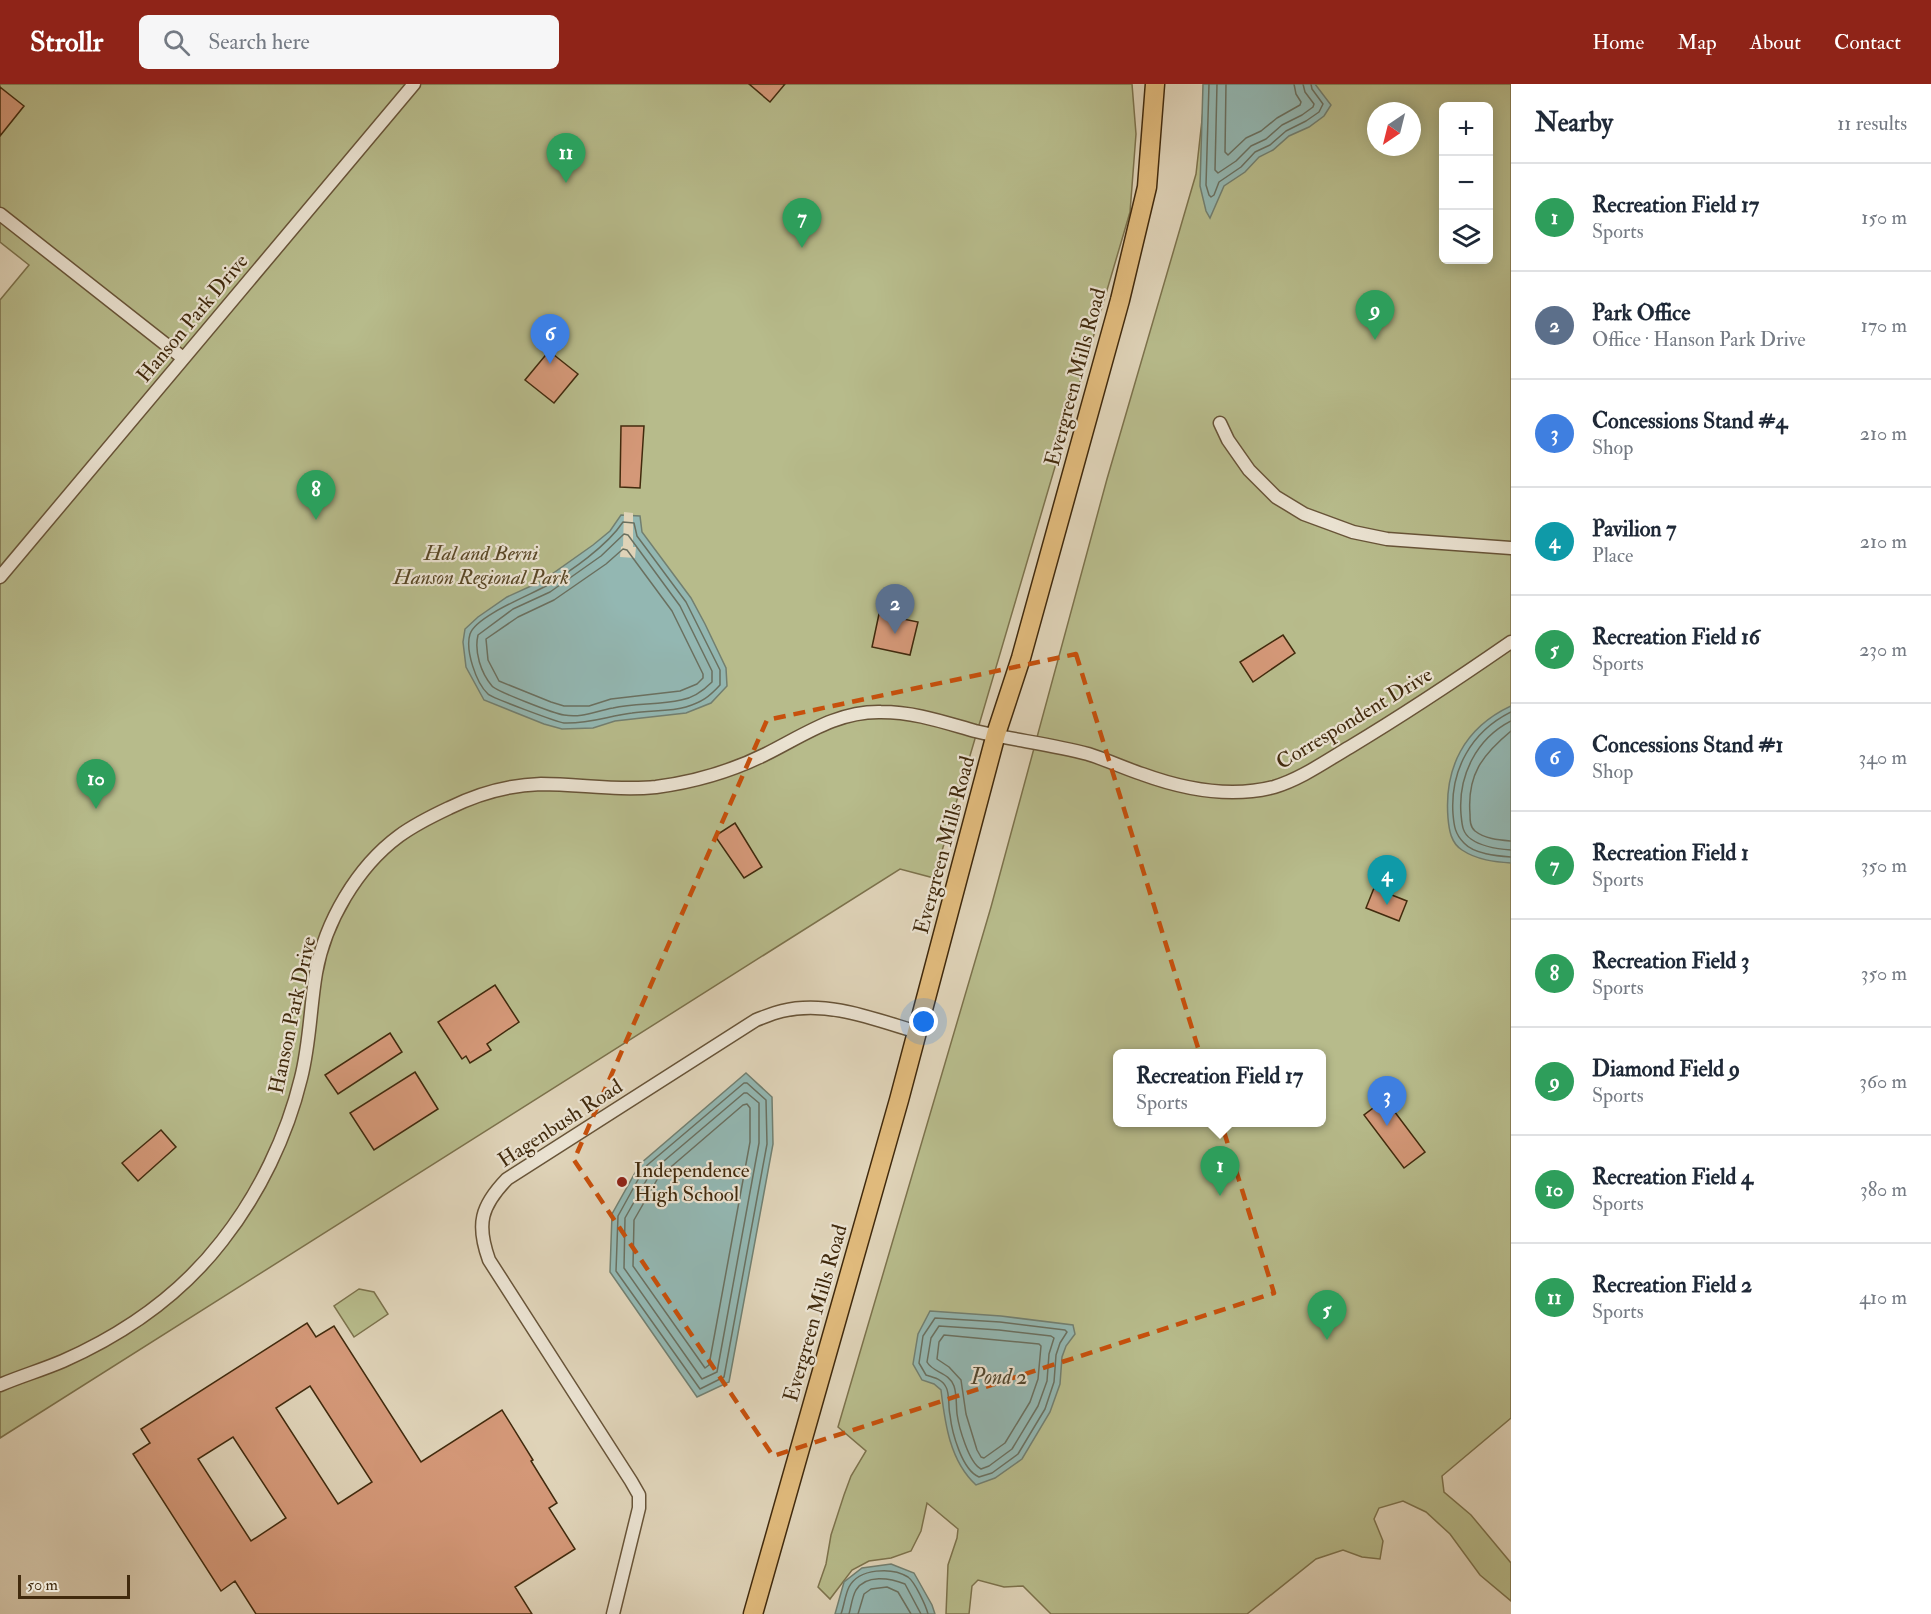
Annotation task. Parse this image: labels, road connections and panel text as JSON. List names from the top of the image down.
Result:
{
  "streets": {
    "main road": ["Evergreen Mills Road"],
    "street": ["Hanson Park Drive", "Correspondent Drive", "Hagenbush Road"]
  },
  "crossings": [
    ["Hanson Park Drive", "Evergreen Mills Road"],
    ["Hanson Park Drive", "Correspondent Drive"],
    ["Evergreen Mills Road", "Correspondent Drive"],
    ["Evergreen Mills Road", "Hagenbush Road"]
  ],
  "water": ["Pond 2"],
  "parks": ["Hal and Berni Hanson Regional Park"],
  "places": ["Independence High School"],
  "scale_bar": "50 m",
  "north": "bottom left",
  "page": {
    "header": "Strollr",
    "search": "Search here",
    "nav": [
      "Home",
      "Map",
      "About",
      "Contact"
    ],
    "heading": ["Nearby", "11 results"],
    "map_buttons": ["+", "−"],
    "pins": [
      "11",
      "7",
      "9",
      "6",
      "8",
      "2",
      "10",
      "4",
      "3",
      "1",
      "5"
    ],
    "list": [
      {
        "mark": "1",
        "name": "Recreation Field 17",
        "note": "Sports",
        "value": "150 m"
      },
      {
        "mark": "2",
        "name": "Park Office",
        "note": "Office · Hanson Park Drive",
        "value": "170 m"
      },
      {
        "mark": "3",
        "name": "Concessions Stand #4",
        "note": "Shop",
        "value": "210 m"
      },
      {
        "mark": "4",
        "name": "Pavilion 7",
        "note": "Place",
        "value": "210 m"
      },
      {
        "mark": "5",
        "name": "Recreation Field 16",
        "note": "Sports",
        "value": "230 m"
      },
      {
        "mark": "6",
        "name": "Concessions Stand #1",
        "note": "Shop",
        "value": "340 m"
      },
      {
        "mark": "7",
        "name": "Recreation Field 1",
        "note": "Sports",
        "value": "350 m"
      },
      {
        "mark": "8",
        "name": "Recreation Field 3",
        "note": "Sports",
        "value": "350 m"
      },
      {
        "mark": "9",
        "name": "Diamond Field 9",
        "note": "Sports",
        "value": "360 m"
      },
      {
        "mark": "10",
        "name": "Recreation Field 4",
        "note": "Sports",
        "value": "380 m"
      },
      {
        "mark": "11",
        "name": "Recreation Field 2",
        "note": "Sports",
        "value": "410 m"
      }
    ],
    "popup": ["Recreation Field 17", "Sports"],
    "scale": "50 m"
  }
}
